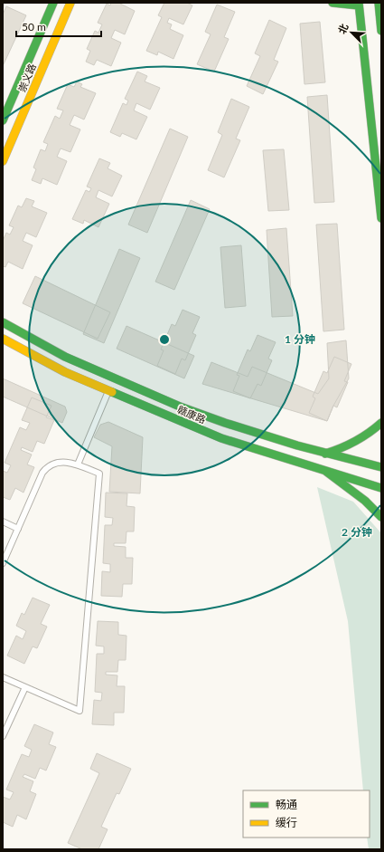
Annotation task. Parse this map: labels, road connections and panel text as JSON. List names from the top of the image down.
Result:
{
  "streets": {
    "main road": ["崇义路", "赣康路"]
  },
  "legend": ["畅通", "缓行"],
  "scale_bar": "50 m",
  "north": "top left",
  "rings": ["1 分钟", "2 分钟"]
}
